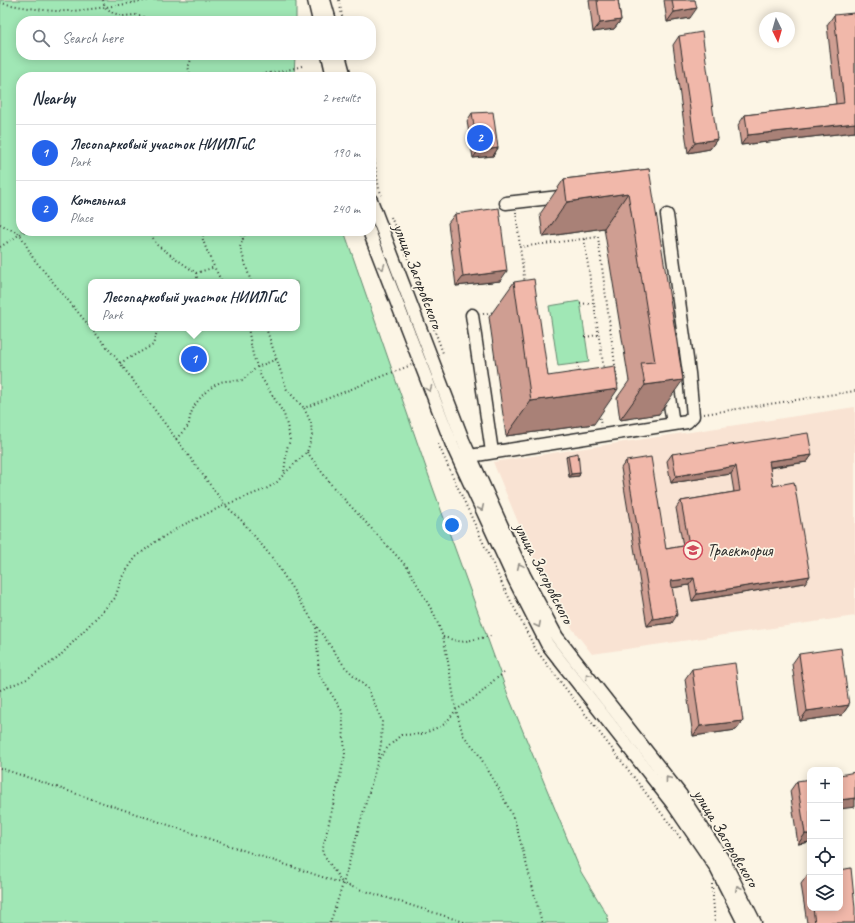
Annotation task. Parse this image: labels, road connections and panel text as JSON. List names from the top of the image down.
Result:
{
  "streets": {
    "street": ["улица Загоровского"]
  },
  "places": {
    "school or university": ["Траектория"]
  },
  "north": "bottom",
  "page": {
    "search": "Search here",
    "heading": ["Nearby", "2 results"],
    "pins": ["2", "1"],
    "list": [
      {
        "mark": "1",
        "name": "Лесопарковый участок НИИЛГиС",
        "note": "Park",
        "value": "190 m"
      },
      {
        "mark": "2",
        "name": "Котельная",
        "note": "Place",
        "value": "240 m"
      }
    ],
    "popup": ["Лесопарковый участок НИИЛГиС", "Park"],
    "map_buttons": ["+", "−"]
  }
}
